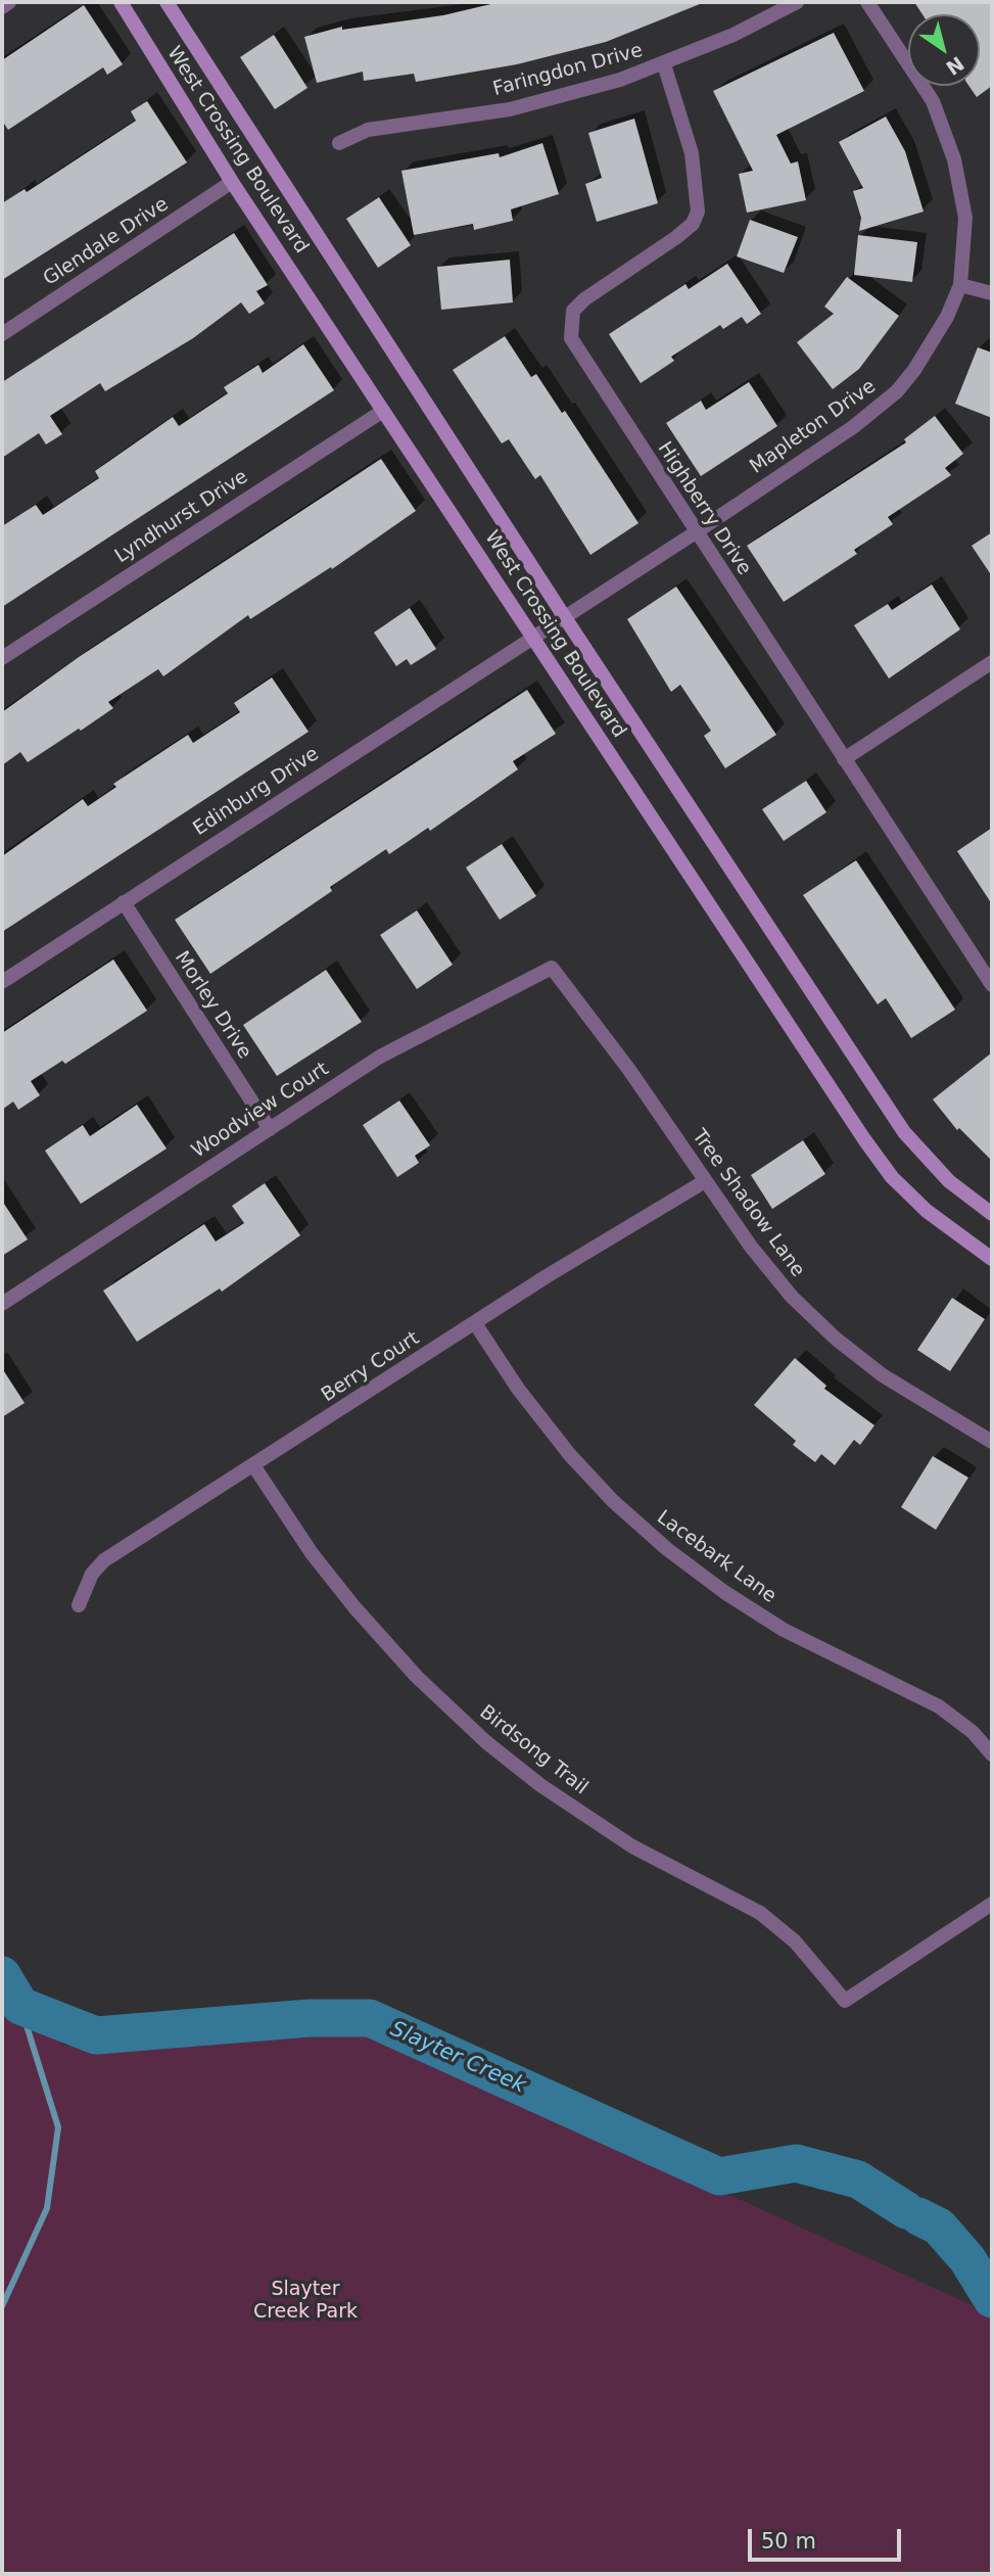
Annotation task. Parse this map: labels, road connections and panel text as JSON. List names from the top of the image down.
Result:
{
  "streets": {
    "street": [
      "Faringdon Drive",
      "West Crossing Boulevard",
      "Glendale Drive",
      "Mapleton Drive",
      "Highberry Drive",
      "Lyndhurst Drive",
      "Edinburg Drive",
      "Morley Drive",
      "Woodview Court",
      "Tree Shadow Lane",
      "Berry Court",
      "Lacebark Lane",
      "Birdsong Trail"
    ]
  },
  "crossings": [
    ["Faringdon Drive", "Highberry Drive"],
    ["West Crossing Boulevard", "Glendale Drive"],
    ["West Crossing Boulevard", "Mapleton Drive"],
    ["West Crossing Boulevard", "Lyndhurst Drive"],
    ["West Crossing Boulevard", "Edinburg Drive"],
    ["Mapleton Drive", "Highberry Drive"],
    ["Mapleton Drive", "Edinburg Drive"],
    ["Edinburg Drive", "Morley Drive"],
    ["Morley Drive", "Woodview Court"],
    ["Woodview Court", "Tree Shadow Lane"],
    ["Tree Shadow Lane", "Berry Court"],
    ["Berry Court", "Lacebark Lane"],
    ["Berry Court", "Birdsong Trail"]
  ],
  "water": ["Slayter Creek"],
  "parks": ["Slayter Creek Park"],
  "scale_bar": "50 m",
  "north": "bottom right"
}
